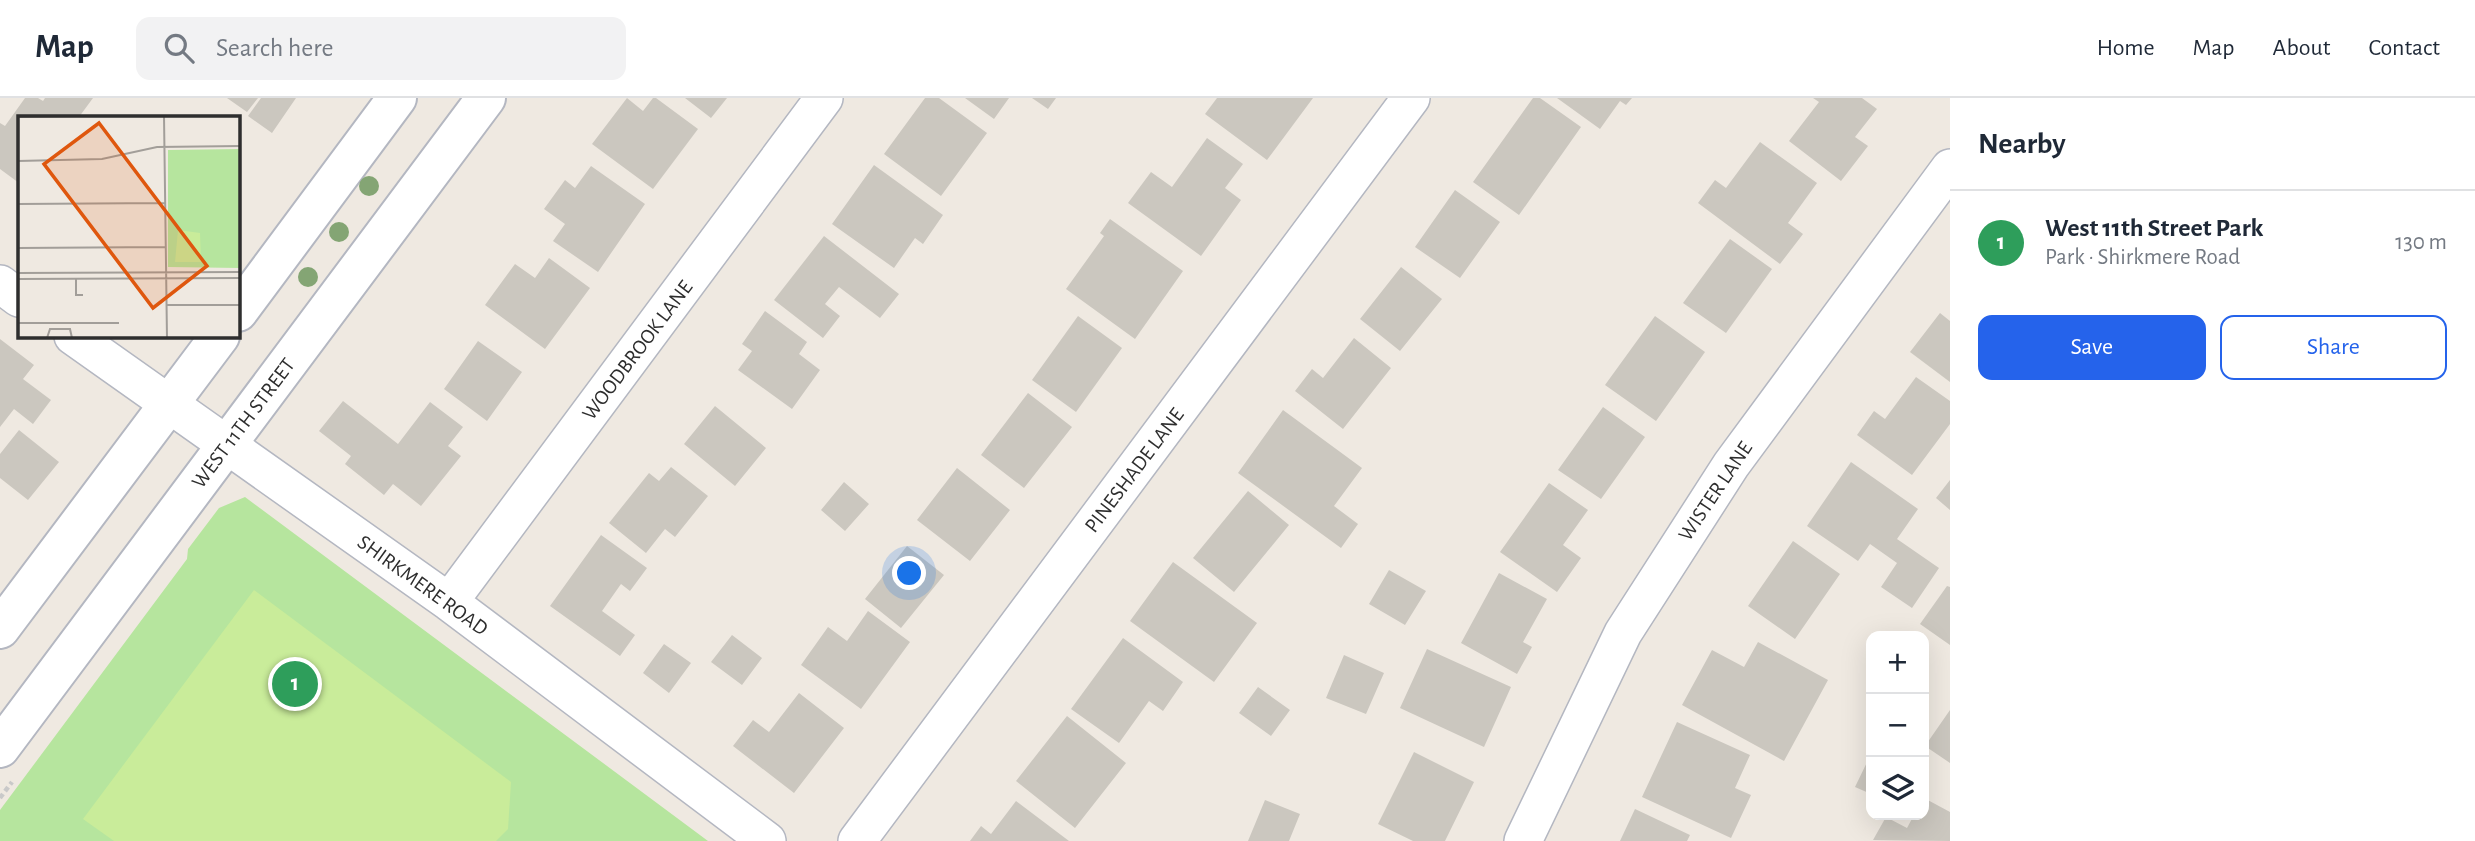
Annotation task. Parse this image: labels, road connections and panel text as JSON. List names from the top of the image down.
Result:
{
  "streets": {
    "main road": ["WEST 11TH STREET"],
    "street": [
      "WOODBROOK LANE",
      "PINESHADE LANE",
      "WISTER LANE",
      "SHIRKMERE ROAD"
    ]
  },
  "crossings": [
    ["WOODBROOK LANE", "SHIRKMERE ROAD"],
    ["WEST 11TH STREET", "SHIRKMERE ROAD"]
  ],
  "page": {
    "header": "Map",
    "search": "Search here",
    "nav": [
      "Home",
      "Map",
      "About",
      "Contact"
    ],
    "heading": "Nearby",
    "list": [
      {
        "mark": "1",
        "name": "West 11th Street Park",
        "note": "Park · Shirkmere Road",
        "value": "130 m"
      }
    ],
    "buttons": ["Save", "Share"],
    "map_buttons": ["+", "−"],
    "pins": "1"
  }
}
